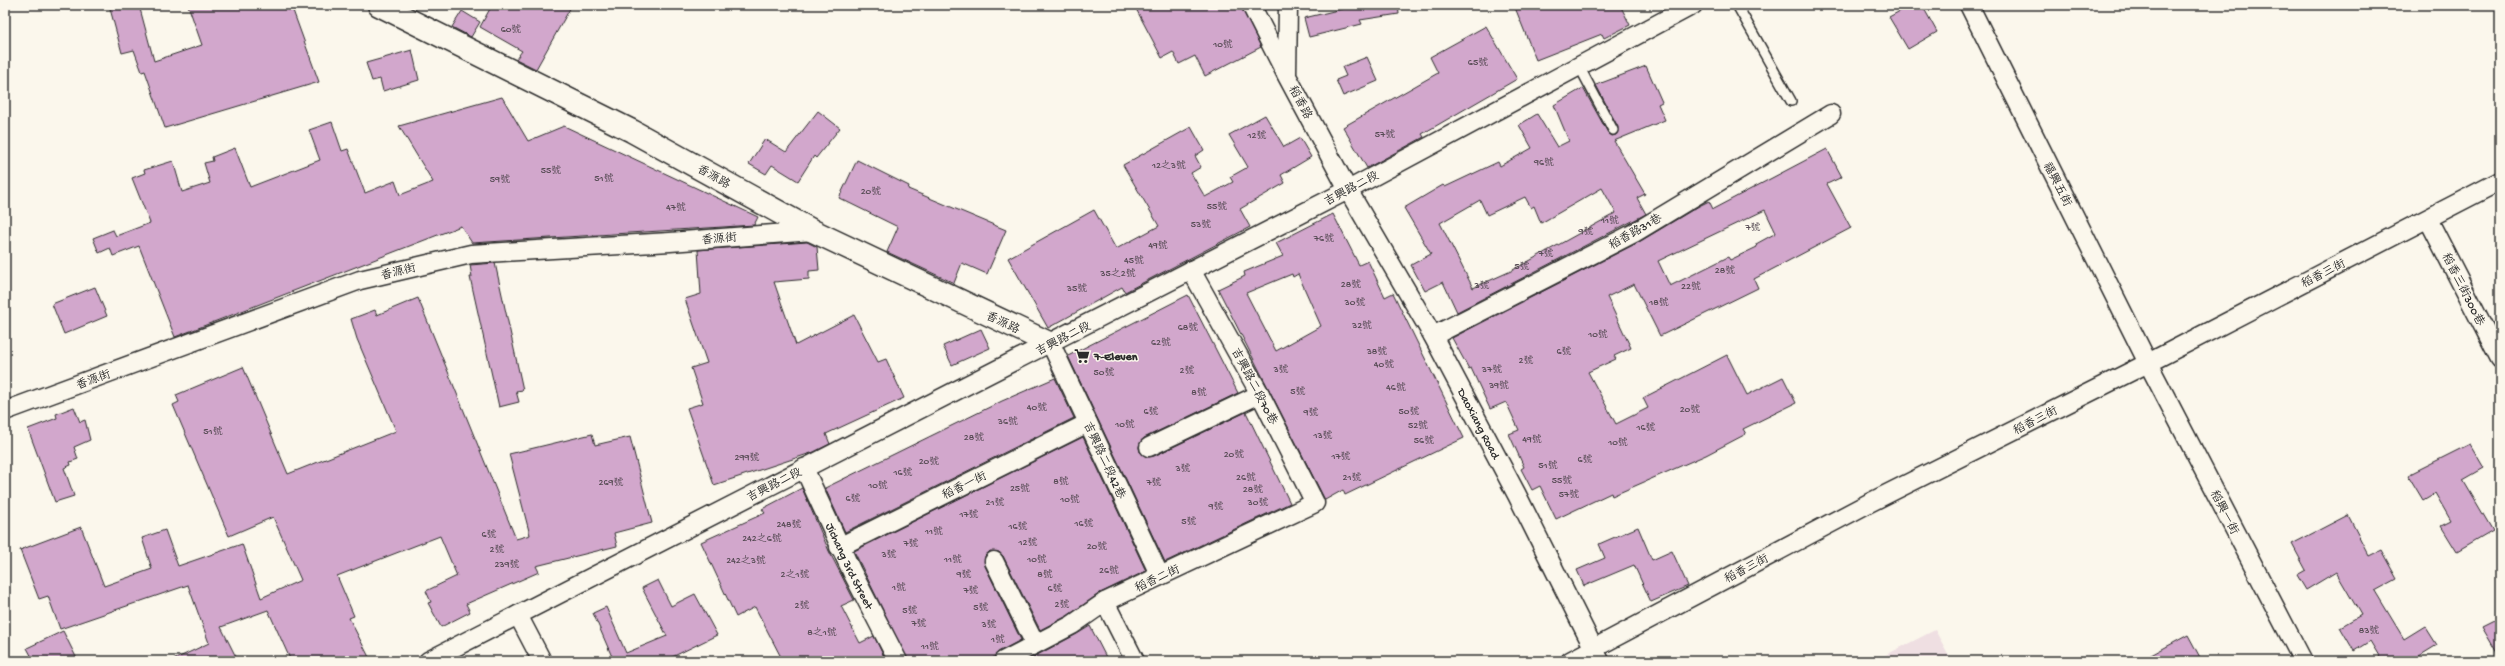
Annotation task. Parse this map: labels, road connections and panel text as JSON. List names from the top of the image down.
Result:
{
  "streets": {
    "street": [
      "稻香路",
      "香源路",
      "福興五街",
      "吉興路二段",
      "稻香路31巷",
      "香源街",
      "稻香三街",
      "稻香三街300巷",
      "吉興路二段70巷",
      "Daoxiang Road",
      "吉興路二段42巷",
      "稻香一街",
      "稻興一街",
      "Jichang 3rd Street",
      "稻香二街"
    ]
  },
  "crossings": [
    ["稻香路", "吉興路二段"],
    ["稻香路", "Daoxiang Road"],
    ["香源路", "吉興路二段"],
    ["香源路", "香源街"],
    ["香源路", "吉興路二段42巷"],
    ["福興五街", "稻香三街"],
    ["福興五街", "稻興一街"],
    ["吉興路二段", "吉興路二段70巷"],
    ["吉興路二段", "Daoxiang Road"],
    ["吉興路二段", "吉興路二段42巷"],
    ["吉興路二段", "Jichang 3rd Street"],
    ["稻香路31巷", "Daoxiang Road"],
    ["稻香三街", "稻香三街300巷"],
    ["稻香三街", "Daoxiang Road"],
    ["稻香三街", "稻興一街"],
    ["吉興路二段70巷", "稻香二街"],
    ["吉興路二段42巷", "稻香一街"],
    ["吉興路二段42巷", "稻香二街"],
    ["稻香一街", "Jichang 3rd Street"]
  ],
  "places": {
    "supermarket": ["7-Eleven"]
  },
  "house_numbers": [
    "60號",
    "10號",
    "65號",
    "57號",
    "12號",
    "96號",
    "12之3號",
    "55號",
    "51號",
    "59號",
    "20號",
    "55號",
    "47號",
    "11號",
    "53號",
    "7號",
    "9號",
    "76號",
    "49號",
    "7號",
    "45號",
    "5號",
    "28號",
    "35之2號",
    "28號",
    "3號",
    "22號",
    "35號",
    "30號",
    "18號",
    "32號",
    "68號",
    "10號",
    "62號",
    "38號",
    "6號",
    "2號",
    "40號",
    "3號",
    "37號",
    "2號",
    "50號",
    "39號",
    "46號",
    "5號",
    "8號",
    "40號",
    "20號",
    "6號",
    "50號",
    "9號",
    "36號",
    "10號",
    "52號",
    "16號",
    "51號",
    "13號",
    "28號",
    "49號",
    "56號",
    "10號",
    "20號",
    "17號",
    "299號",
    "6號",
    "20號",
    "51號",
    "3號",
    "16號",
    "26號",
    "21號",
    "55號",
    "8號",
    "269號",
    "7號",
    "10號",
    "25號",
    "28號",
    "57號",
    "6號",
    "10號",
    "21號",
    "30號",
    "9號",
    "17號",
    "5號",
    "16號",
    "248號",
    "16號",
    "11號",
    "6號",
    "242之6號",
    "12號",
    "7號",
    "20號",
    "2號",
    "3號",
    "11號",
    "10號",
    "242之3號",
    "239號",
    "26號",
    "2之1號",
    "9號",
    "8號",
    "1號",
    "6號",
    "7號",
    "2號",
    "2號",
    "5號",
    "5號",
    "7號",
    "3號",
    "83號",
    "8之1號",
    "1號",
    "11號"
  ]
}
